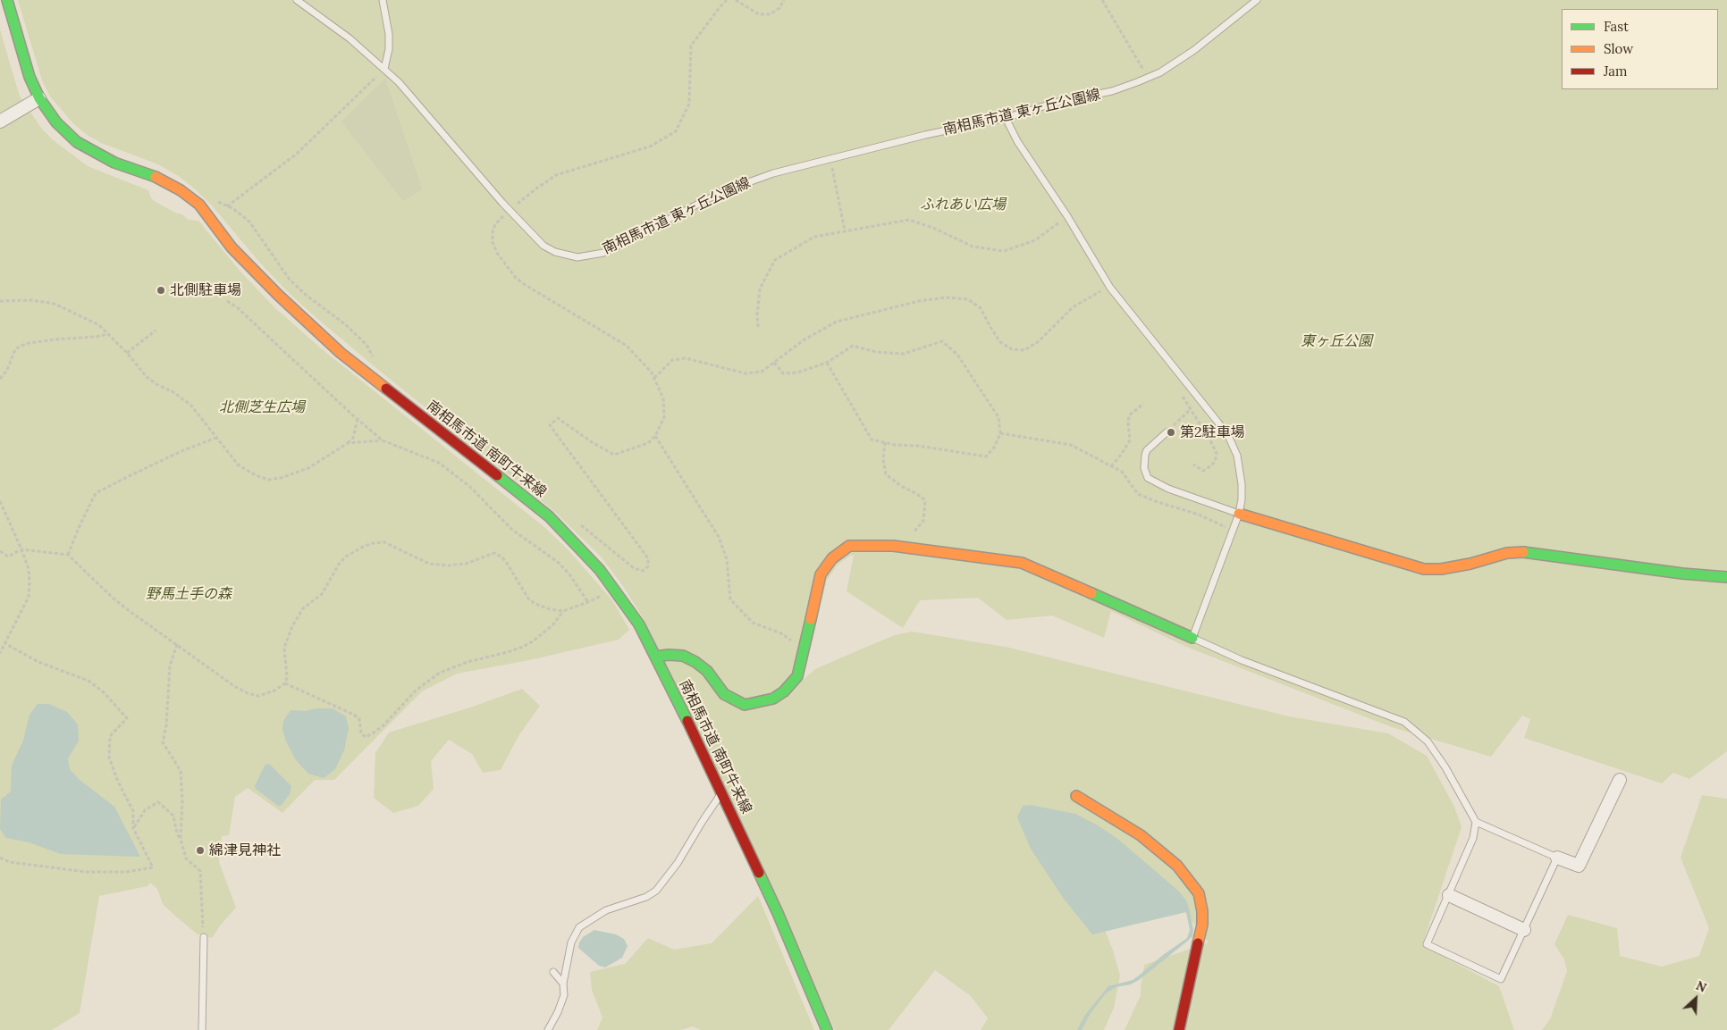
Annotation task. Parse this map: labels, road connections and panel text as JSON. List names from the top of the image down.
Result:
{
  "streets": {
    "street": ["南相馬市道 南町牛来線"],
    "lane": ["南相馬市道 東ヶ丘公園線"]
  },
  "parks": [
    "ふれあい広場",
    "東ヶ丘公園",
    "北側芝生広場",
    "野馬土手の森"
  ],
  "places": ["北側駐車場", "第2駐車場", "綿津見神社"],
  "legend": ["Fast", "Slow", "Jam"],
  "north": "top right"
}
